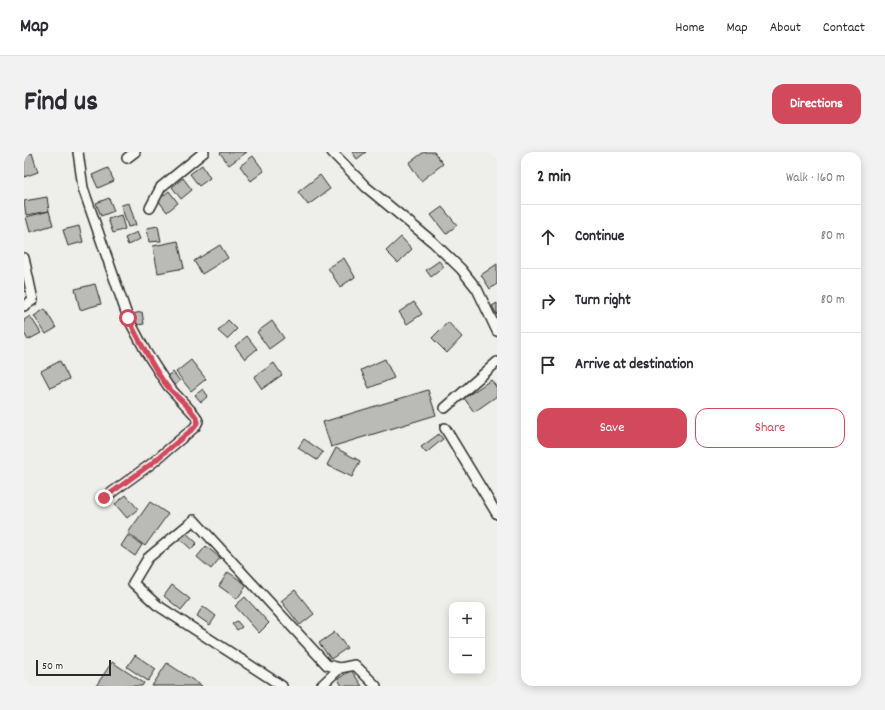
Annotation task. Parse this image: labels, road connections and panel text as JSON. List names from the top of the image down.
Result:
{
  "scale_bar": "50 m",
  "page": {
    "header": "Map",
    "nav": [
      "Home",
      "Map",
      "About",
      "Contact"
    ],
    "title": "Find us",
    "buttons": [
      "Directions",
      ["Save", "Share"]
    ],
    "heading": ["2 min", "Walk · 160 m"],
    "list": [
      ["Continue", "80 m"],
      ["Turn right", "80 m"],
      "Arrive at destination"
    ],
    "map_buttons": ["+", "−"],
    "scale": "50 m"
  }
}
